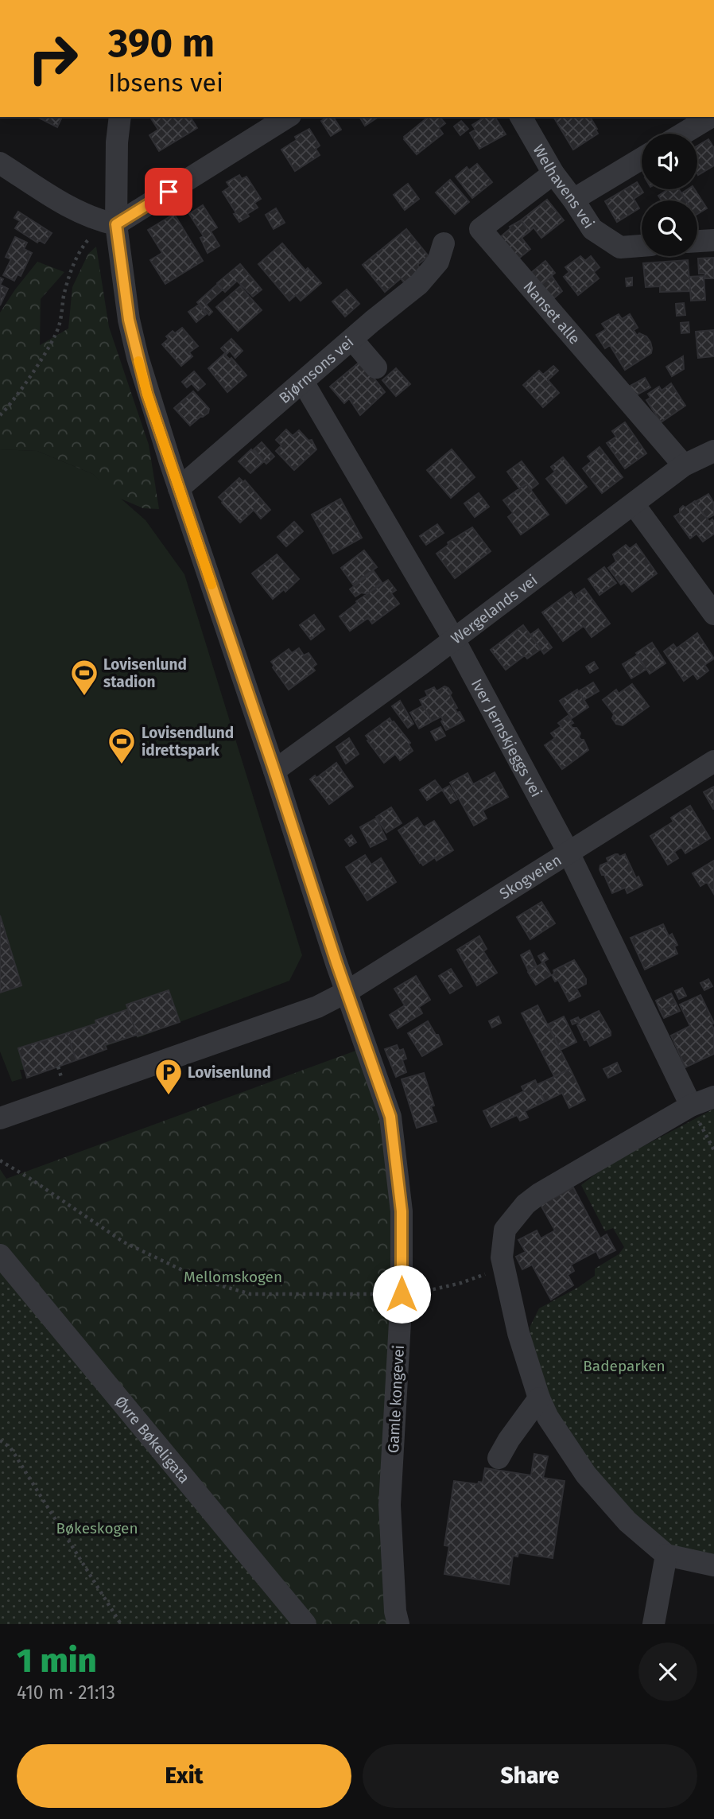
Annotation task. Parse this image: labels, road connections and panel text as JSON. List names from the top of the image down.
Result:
{
  "streets": {
    "street": [
      "Welhavens vei",
      "Nanset alle",
      "Bjørnsons vei",
      "Wergelands vei",
      "Iver Jernskjeggs vei",
      "Skogveien",
      "Gamle kongevei",
      "Øvre Bøkeligata"
    ]
  },
  "crossings": [
    ["Welhavens vei", "Nanset alle"],
    ["Nanset alle", "Wergelands vei"],
    ["Bjørnsons vei", "Iver Jernskjeggs vei"],
    ["Bjørnsons vei", "Gamle kongevei"],
    ["Wergelands vei", "Iver Jernskjeggs vei"],
    ["Wergelands vei", "Gamle kongevei"],
    ["Iver Jernskjeggs vei", "Skogveien"],
    ["Skogveien", "Gamle kongevei"]
  ],
  "parks": ["Mellomskogen", "Badeparken", "Bøkeskogen"],
  "places": {
    "sports": ["Lovisenlund stadion", "Lovisendlund idrettspark"],
    "parking": ["Lovisenlund"]
  },
  "page": {
    "turn": ["390 m", "Ibsens vei"],
    "heading": ["1 min", "410 m · 21:13"],
    "buttons": ["Exit", "Share"]
  }
}
